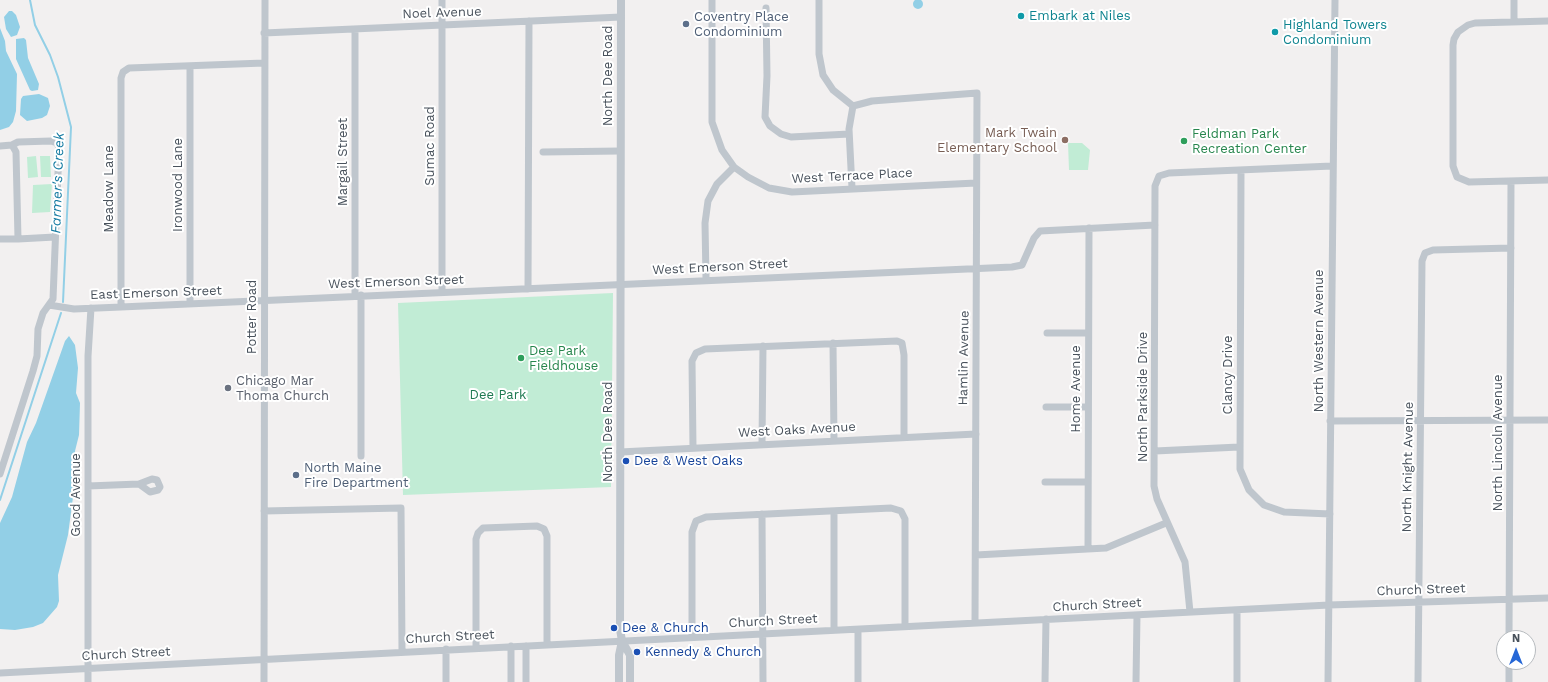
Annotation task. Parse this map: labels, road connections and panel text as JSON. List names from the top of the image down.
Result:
{
  "streets": {
    "street": [
      "Noel Avenue",
      "North Dee Road",
      "Sumac Road",
      "Margail Street",
      "West Terrace Place",
      "Ironwood Lane",
      "Meadow Lane",
      "West Emerson Street",
      "East Emerson Street",
      "Potter Road",
      "North Western Avenue",
      "Hamlin Avenue",
      "Clancy Drive",
      "Home Avenue",
      "North Parkside Drive",
      "West Oaks Avenue",
      "North Lincoln Avenue",
      "North Knight Avenue",
      "Good Avenue",
      "Church Street"
    ]
  },
  "crossings": [
    ["Noel Avenue", "North Dee Road"],
    ["Noel Avenue", "Sumac Road"],
    ["Noel Avenue", "Margail Street"],
    ["Noel Avenue", "Potter Road"],
    ["North Dee Road", "West Emerson Street"],
    ["North Dee Road", "West Oaks Avenue"],
    ["North Dee Road", "Church Street"],
    ["Sumac Road", "West Emerson Street"],
    ["Margail Street", "West Emerson Street"],
    ["West Terrace Place", "Hamlin Avenue"],
    ["Ironwood Lane", "Meadow Lane"],
    ["Ironwood Lane", "East Emerson Street"],
    ["Meadow Lane", "East Emerson Street"],
    ["West Emerson Street", "East Emerson Street"],
    ["West Emerson Street", "Potter Road"],
    ["West Emerson Street", "Hamlin Avenue"],
    ["West Emerson Street", "Home Avenue"],
    ["West Emerson Street", "North Parkside Drive"],
    ["East Emerson Street", "Potter Road"],
    ["East Emerson Street", "Good Avenue"],
    ["Potter Road", "Church Street"],
    ["North Western Avenue", "Clancy Drive"],
    ["North Western Avenue", "Church Street"],
    ["Hamlin Avenue", "West Oaks Avenue"],
    ["Hamlin Avenue", "Church Street"],
    ["Clancy Drive", "North Parkside Drive"],
    ["North Parkside Drive", "Church Street"],
    ["North Lincoln Avenue", "North Knight Avenue"],
    ["North Lincoln Avenue", "Church Street"],
    ["North Knight Avenue", "Church Street"],
    ["Good Avenue", "Church Street"]
  ],
  "water": ["Farmer's Creek"],
  "parks": ["Dee Park"],
  "places": [
    "Embark at Niles",
    "Coventry Place Condominium",
    "Highland Towers Condominium",
    "Mark Twain Elementary School",
    "Feldman Park Recreation Center",
    "Dee Park Fieldhouse",
    "Chicago Mar Thoma Church",
    "Dee & West Oaks",
    "North Maine Fire Department",
    "Dee & Church",
    "Kennedy & Church"
  ],
  "north": "top"
}
